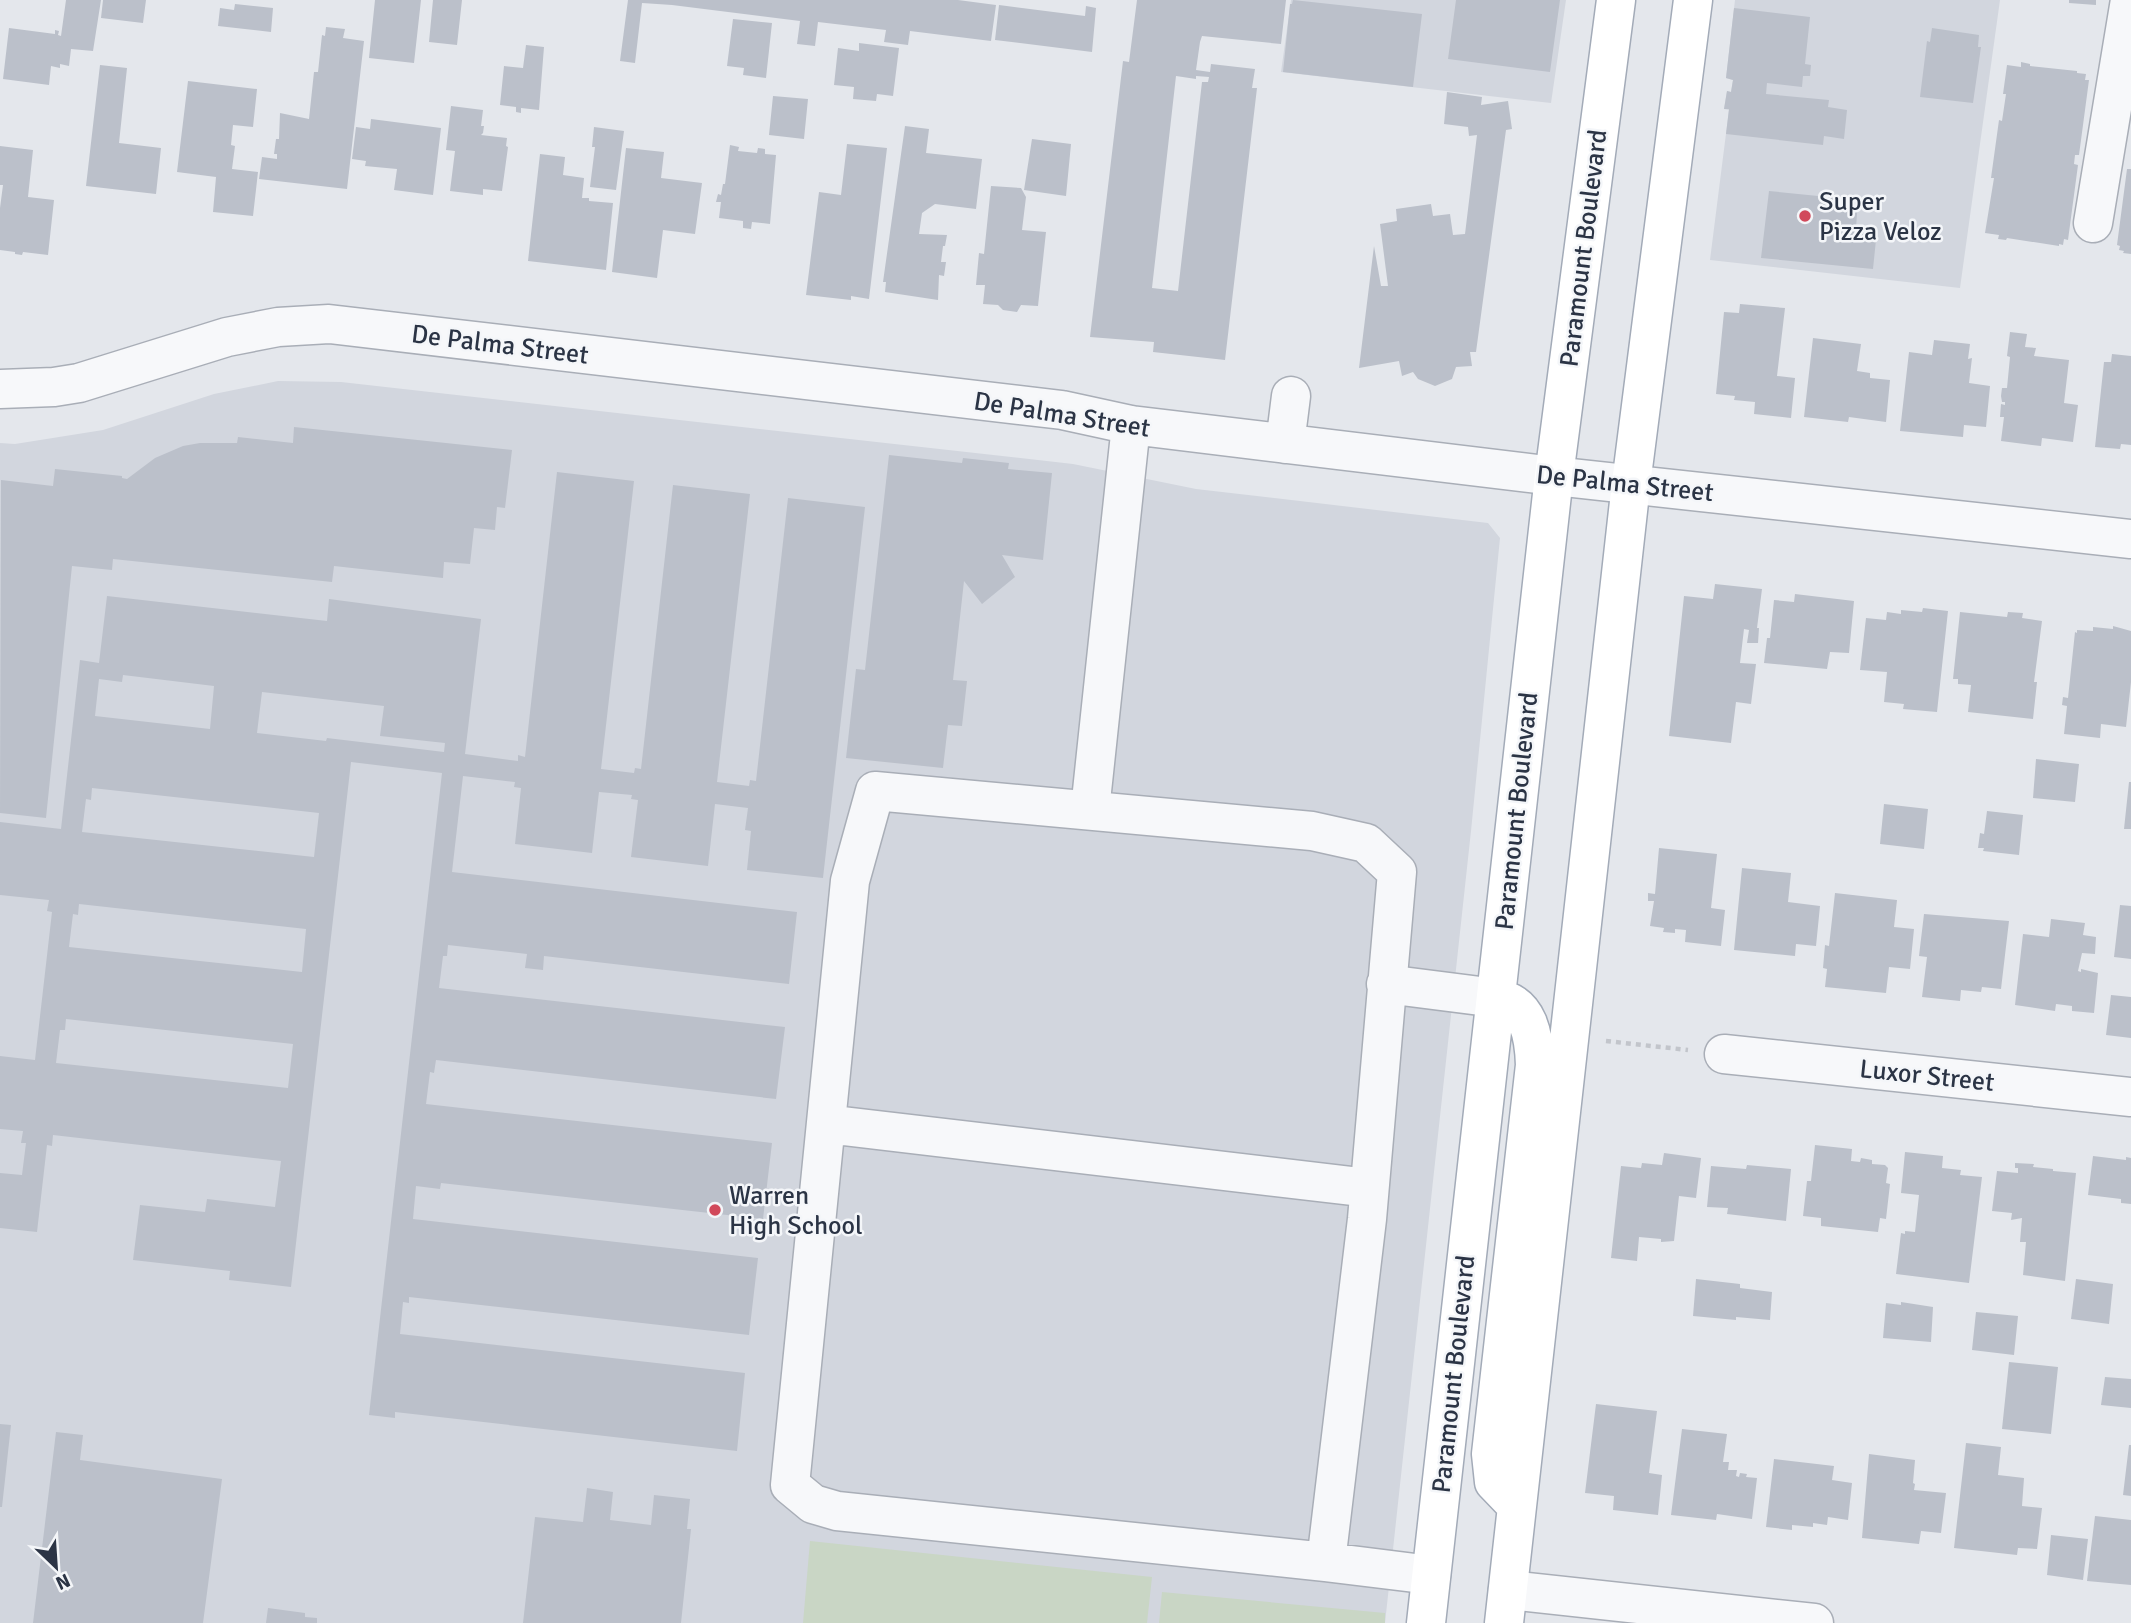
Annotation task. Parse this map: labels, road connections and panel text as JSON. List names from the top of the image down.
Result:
{
  "streets": {
    "main road": ["Paramount Boulevard"],
    "street": ["De Palma Street", "Luxor Street"]
  },
  "crossings": [
    ["Paramount Boulevard", "De Palma Street"]
  ],
  "places": ["Super Pizza Veloz", "Warren High School"],
  "north": "bottom right"
}
